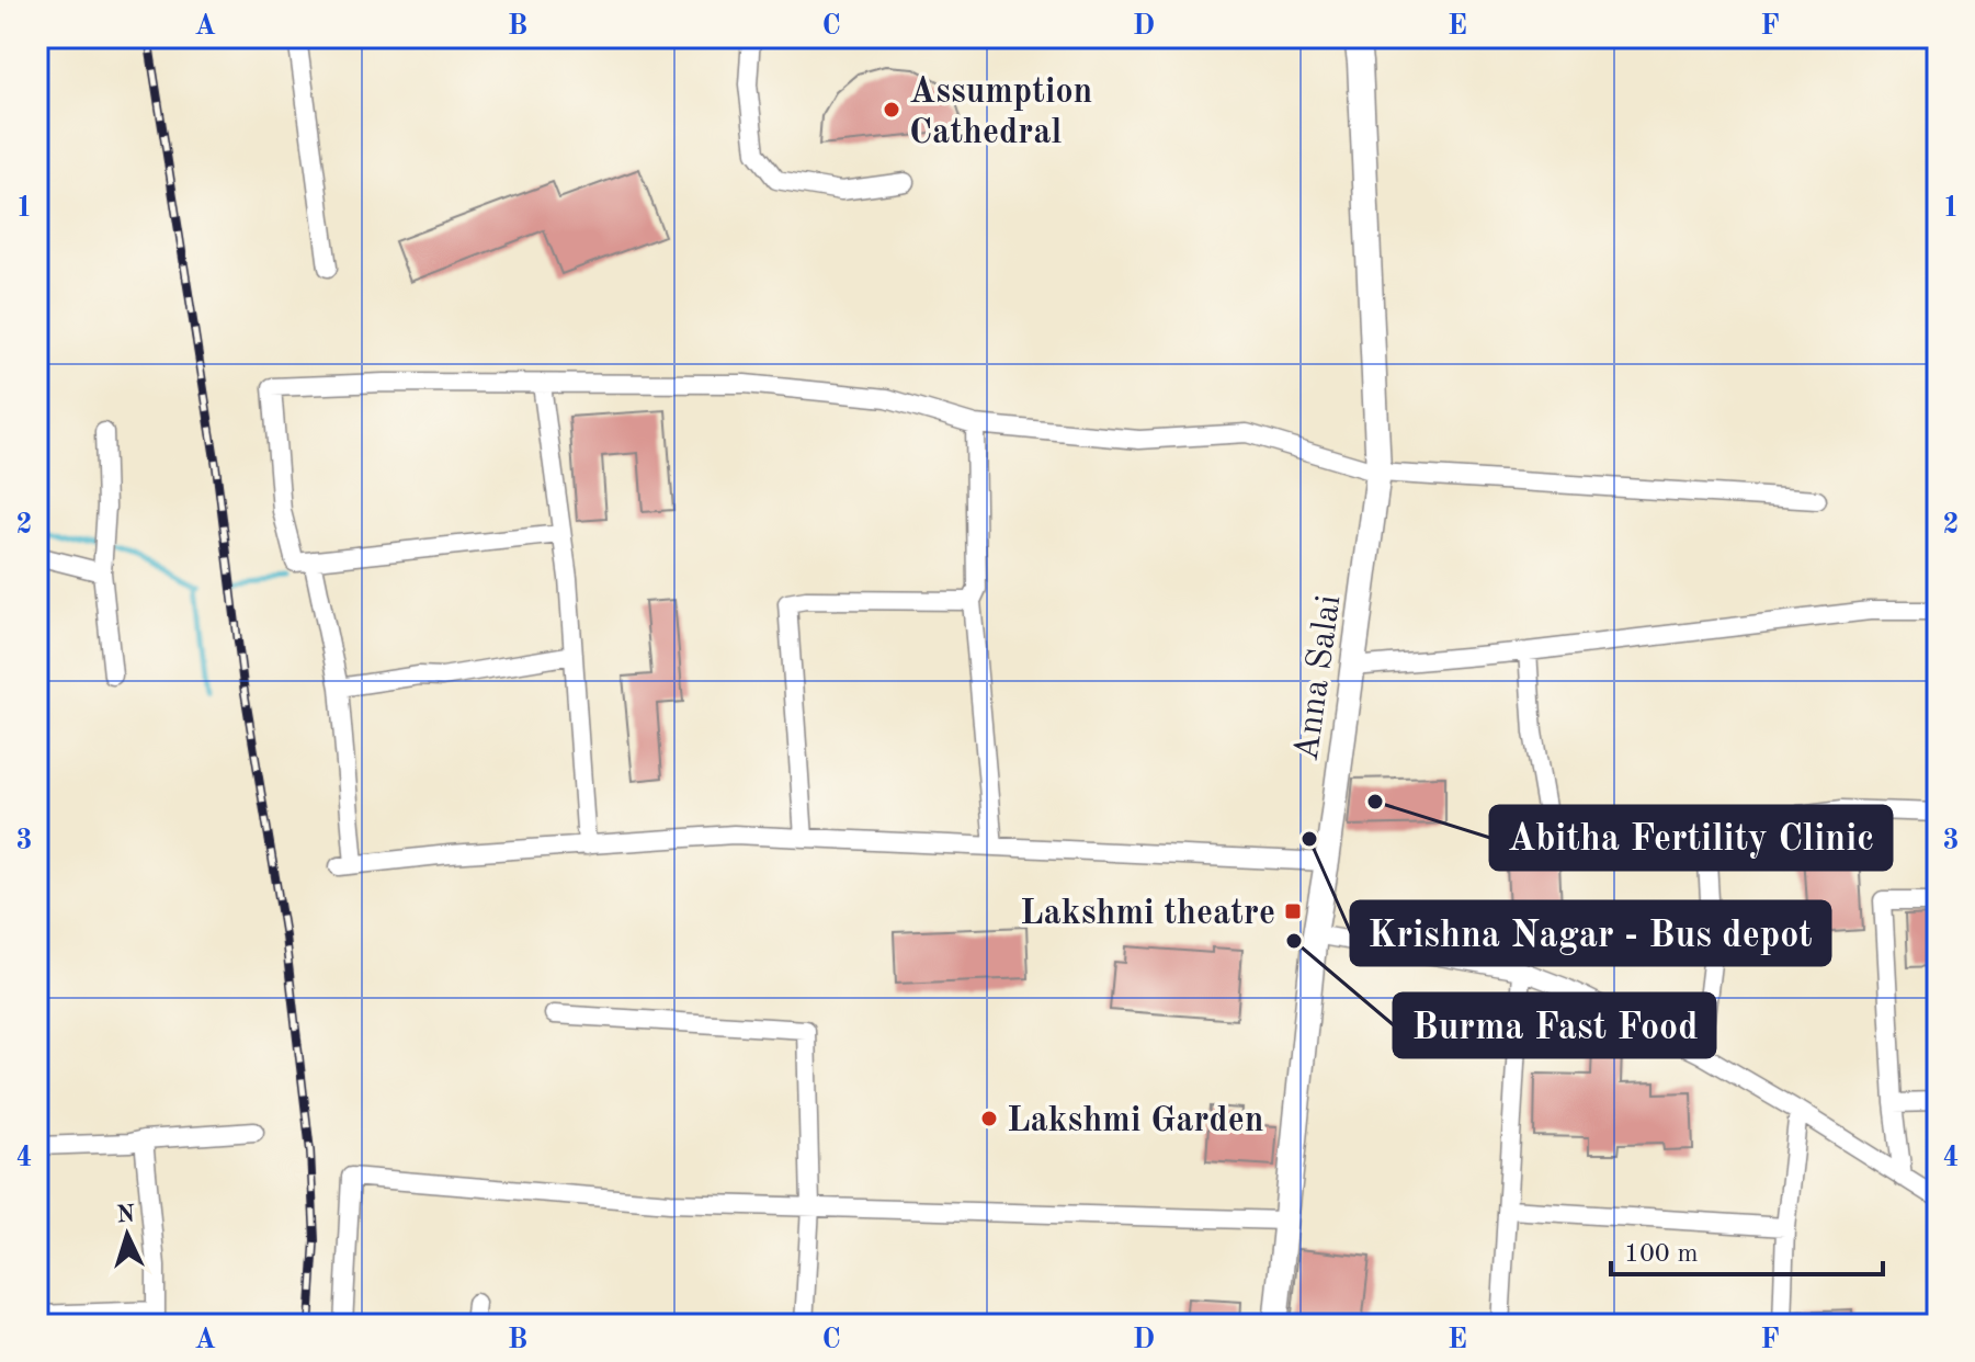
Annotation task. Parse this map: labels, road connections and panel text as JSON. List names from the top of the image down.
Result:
{
  "streets": {
    "main road": ["Anna Salai"]
  },
  "places": {
    "other": [
      "Assumption Cathedral",
      "Abitha Fertility Clinic",
      "Krishna Nagar - Bus depot",
      "Burma Fast Food",
      "Lakshmi Garden"
    ],
    "transit": ["Lakshmi theatre"]
  },
  "scale_bar": "100 m",
  "north": "top",
  "grid": {
    "columns": [
      "A",
      "B",
      "C",
      "D",
      "E",
      "F"
    ],
    "rows": [
      "1",
      "2",
      "3",
      "4"
    ]
  }
}
